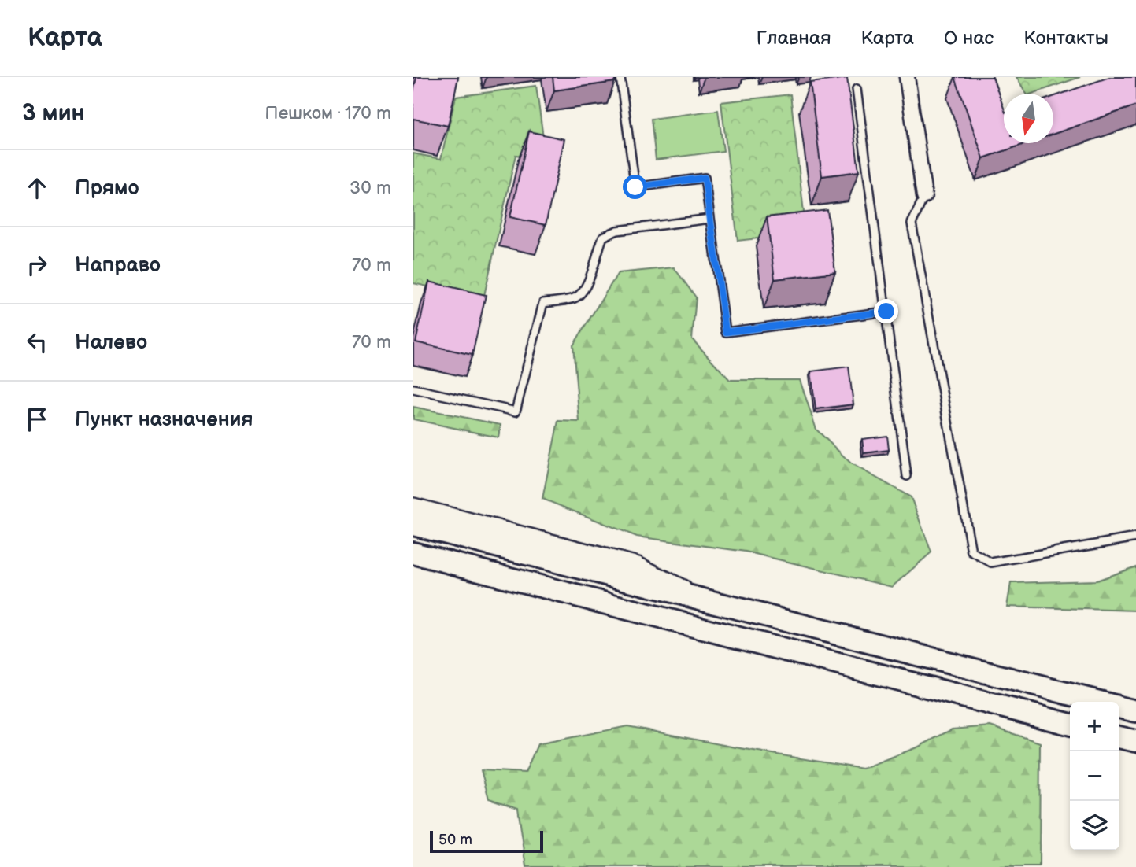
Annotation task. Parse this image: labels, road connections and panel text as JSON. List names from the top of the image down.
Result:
{
  "scale_bar": "50 m",
  "north": "bottom",
  "page": {
    "header": "Карта",
    "nav": [
      "Главная",
      "Карта",
      "О нас",
      "Контакты"
    ],
    "heading": ["3 мин", "Пешком · 170 m"],
    "list": [
      ["Прямо", "30 m"],
      ["Направо", "70 m"],
      ["Налево", "70 m"],
      "Пункт назначения"
    ],
    "map_buttons": ["+", "−"],
    "scale": "50 m"
  }
}
